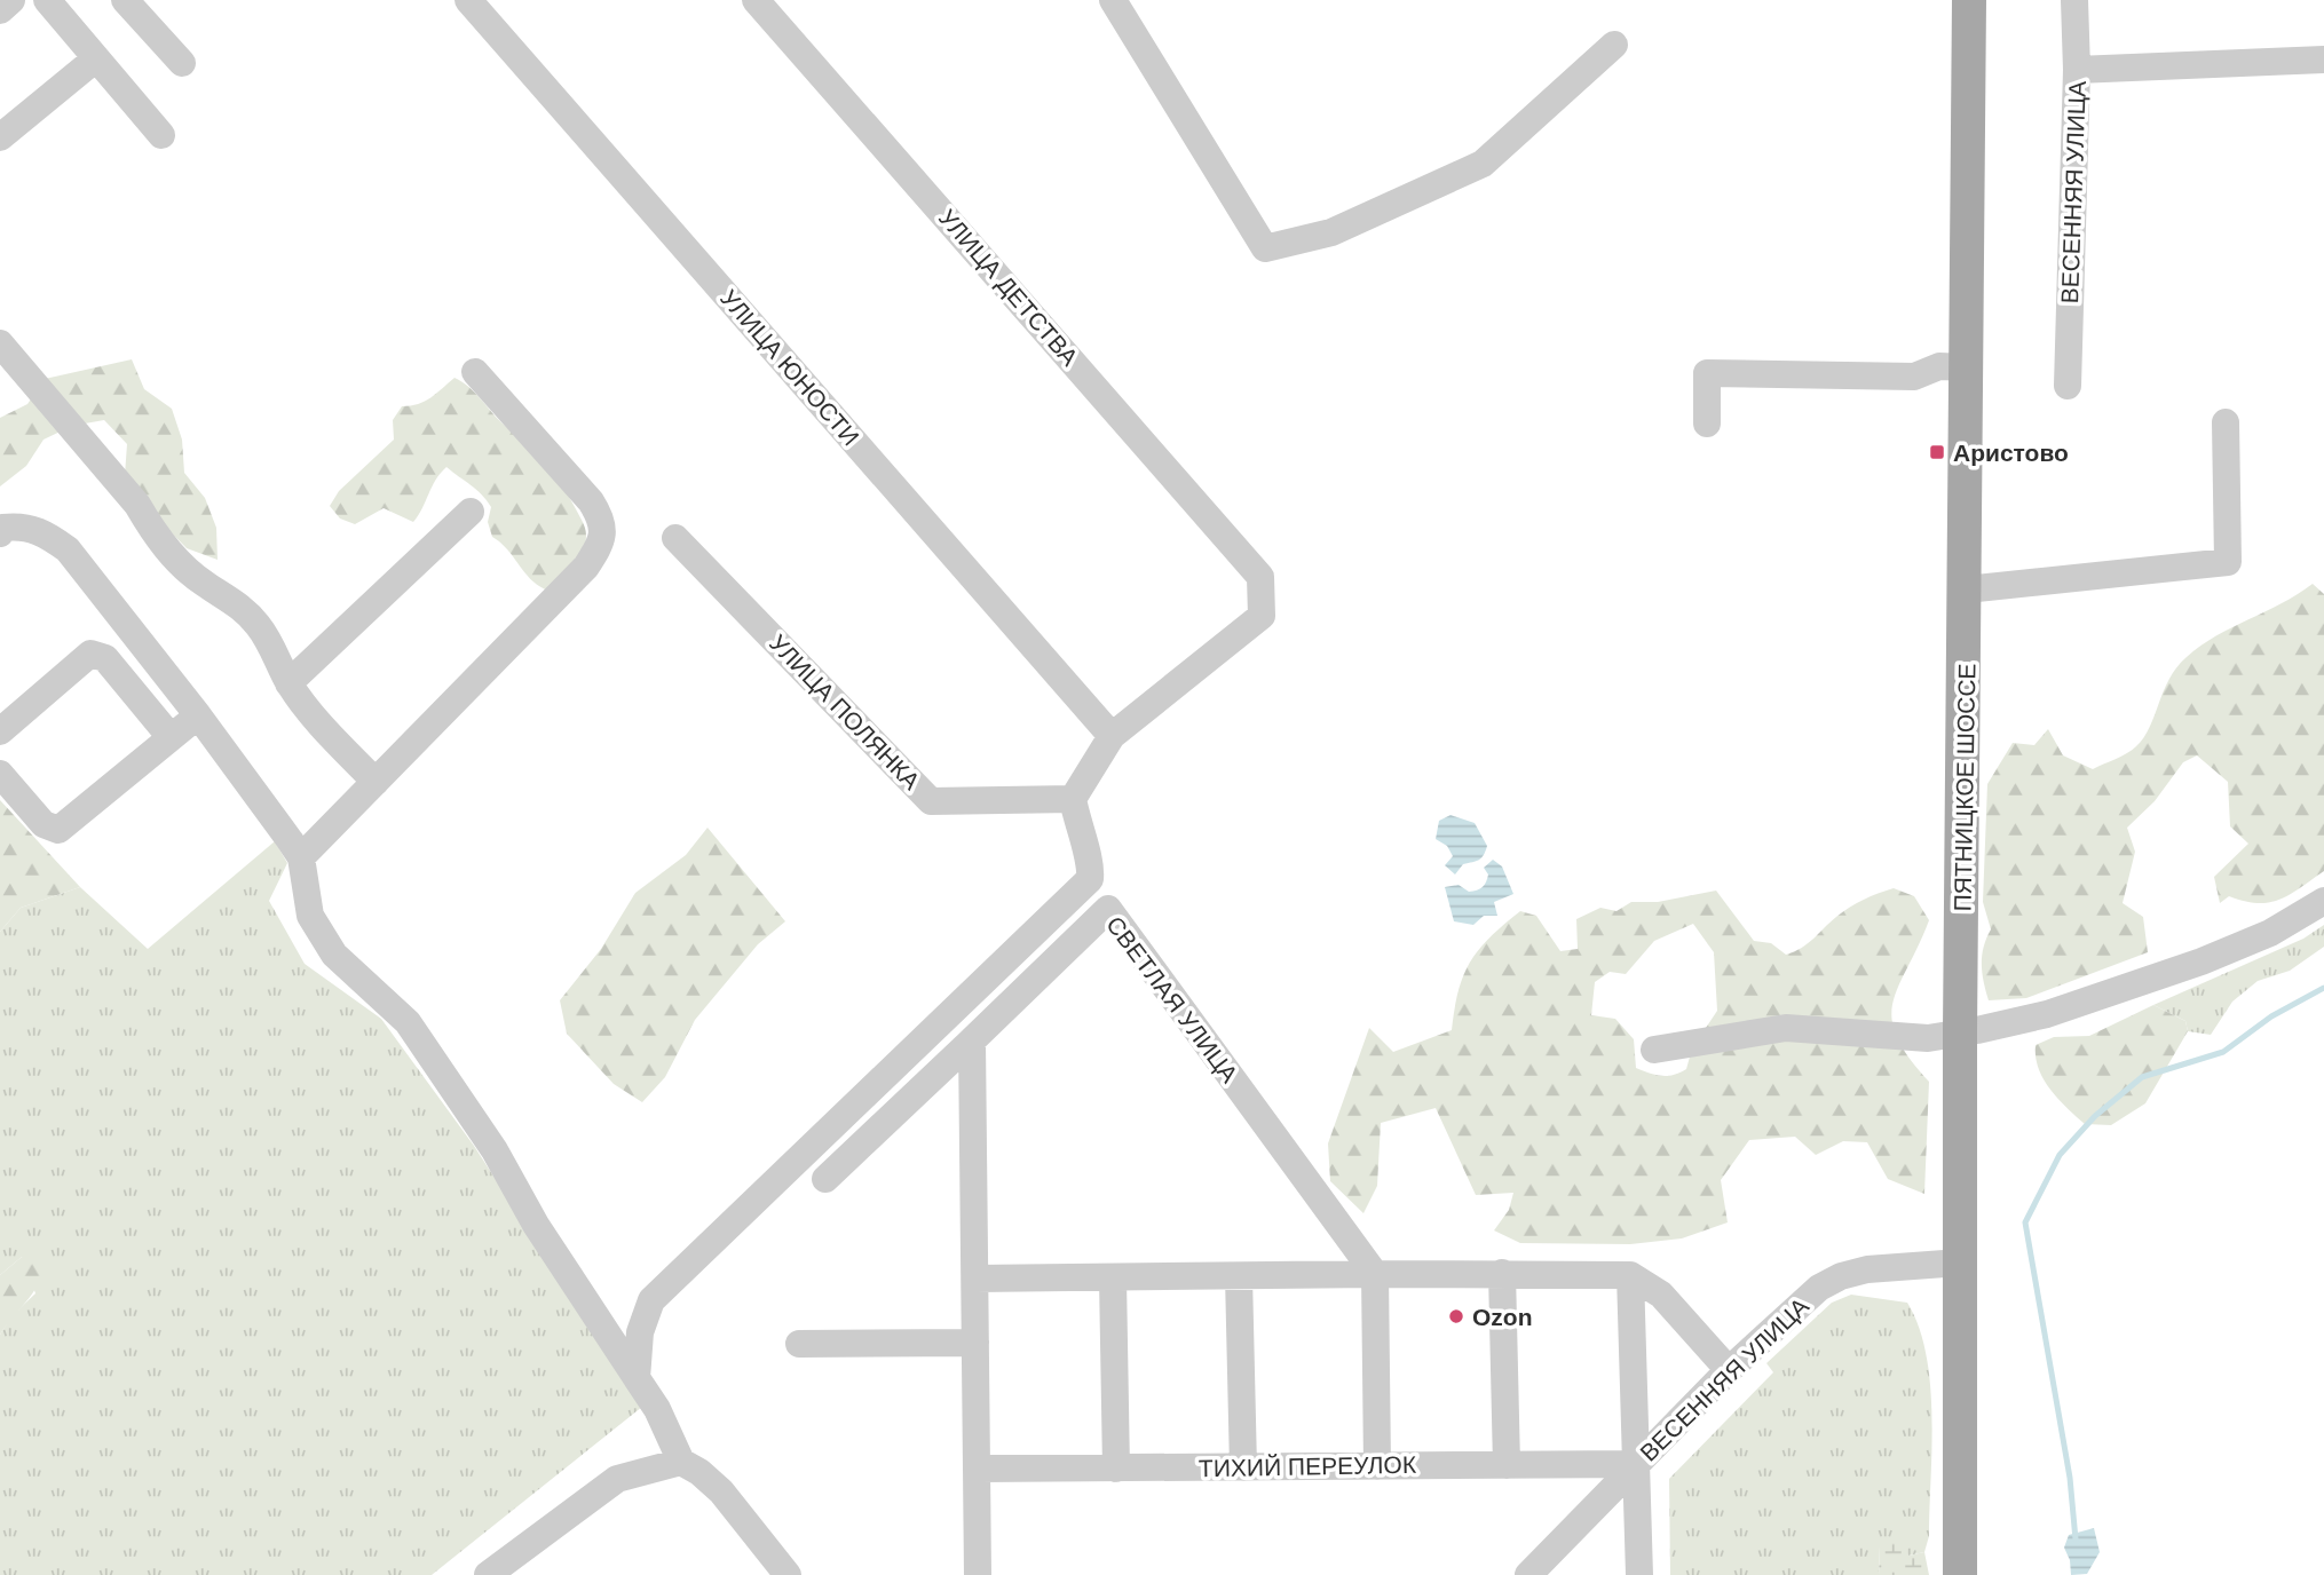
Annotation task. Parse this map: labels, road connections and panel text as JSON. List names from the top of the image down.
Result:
{
  "streets": {
    "main road": ["ПЯТНИЦКОЕ ШОССЕ"],
    "street": [
      "ВЕСЕННЯЯ УЛИЦА",
      "УЛИЦА ДЕТСТВА",
      "УЛИЦА ЮНОСТИ",
      "УЛИЦА ПОЛЯНКА",
      "СВЕТЛАЯ УЛИЦА",
      "ТИХИЙ ПЕРЕУЛОК"
    ]
  },
  "crossings": [
    ["ВЕСЕННЯЯ УЛИЦА", "ПЯТНИЦКОЕ ШОССЕ"],
    ["ВЕСЕННЯЯ УЛИЦА", "ТИХИЙ ПЕРЕУЛОК"],
    ["УЛИЦА ДЕТСТВА", "УЛИЦА ЮНОСТИ"]
  ],
  "places": {
    "transit": ["Аристово"],
    "other": ["Ozon"]
  }
}
